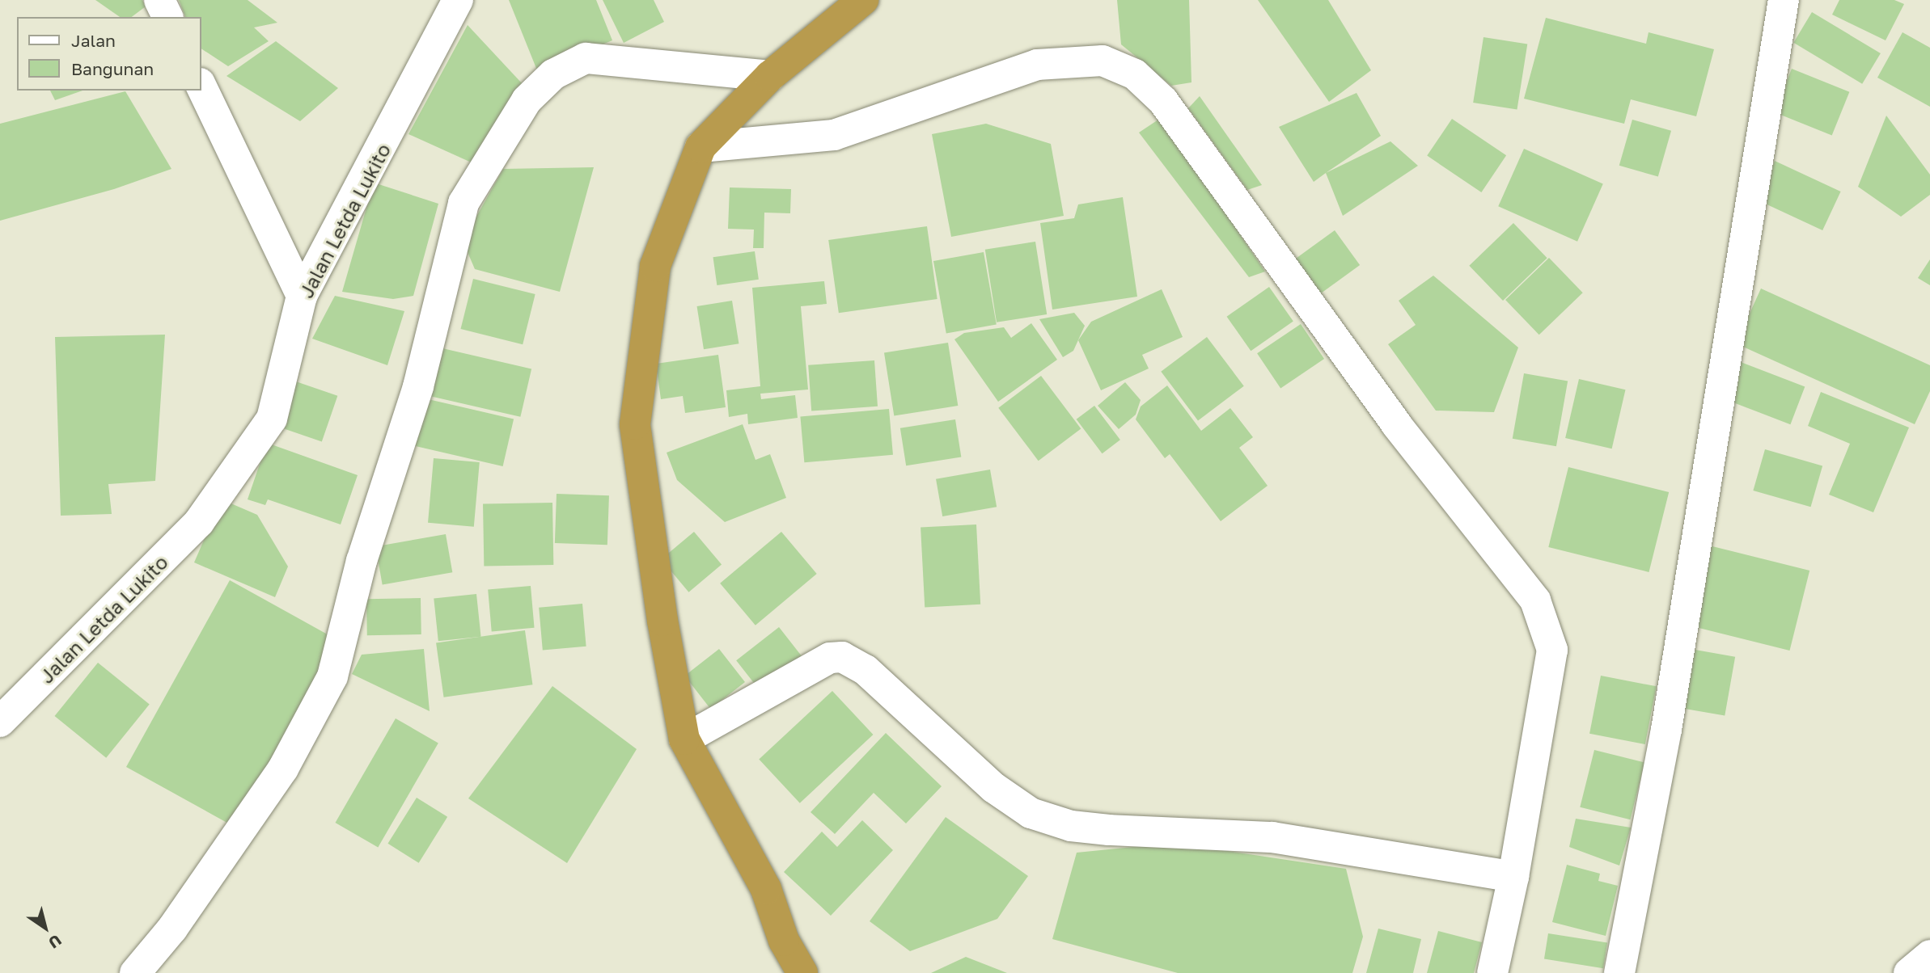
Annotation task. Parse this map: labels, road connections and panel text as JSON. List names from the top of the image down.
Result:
{
  "streets": {
    "street": ["Jalan Letda Lukito"]
  },
  "legend": ["Jalan", "Bangunan"],
  "north": "bottom right"
}
